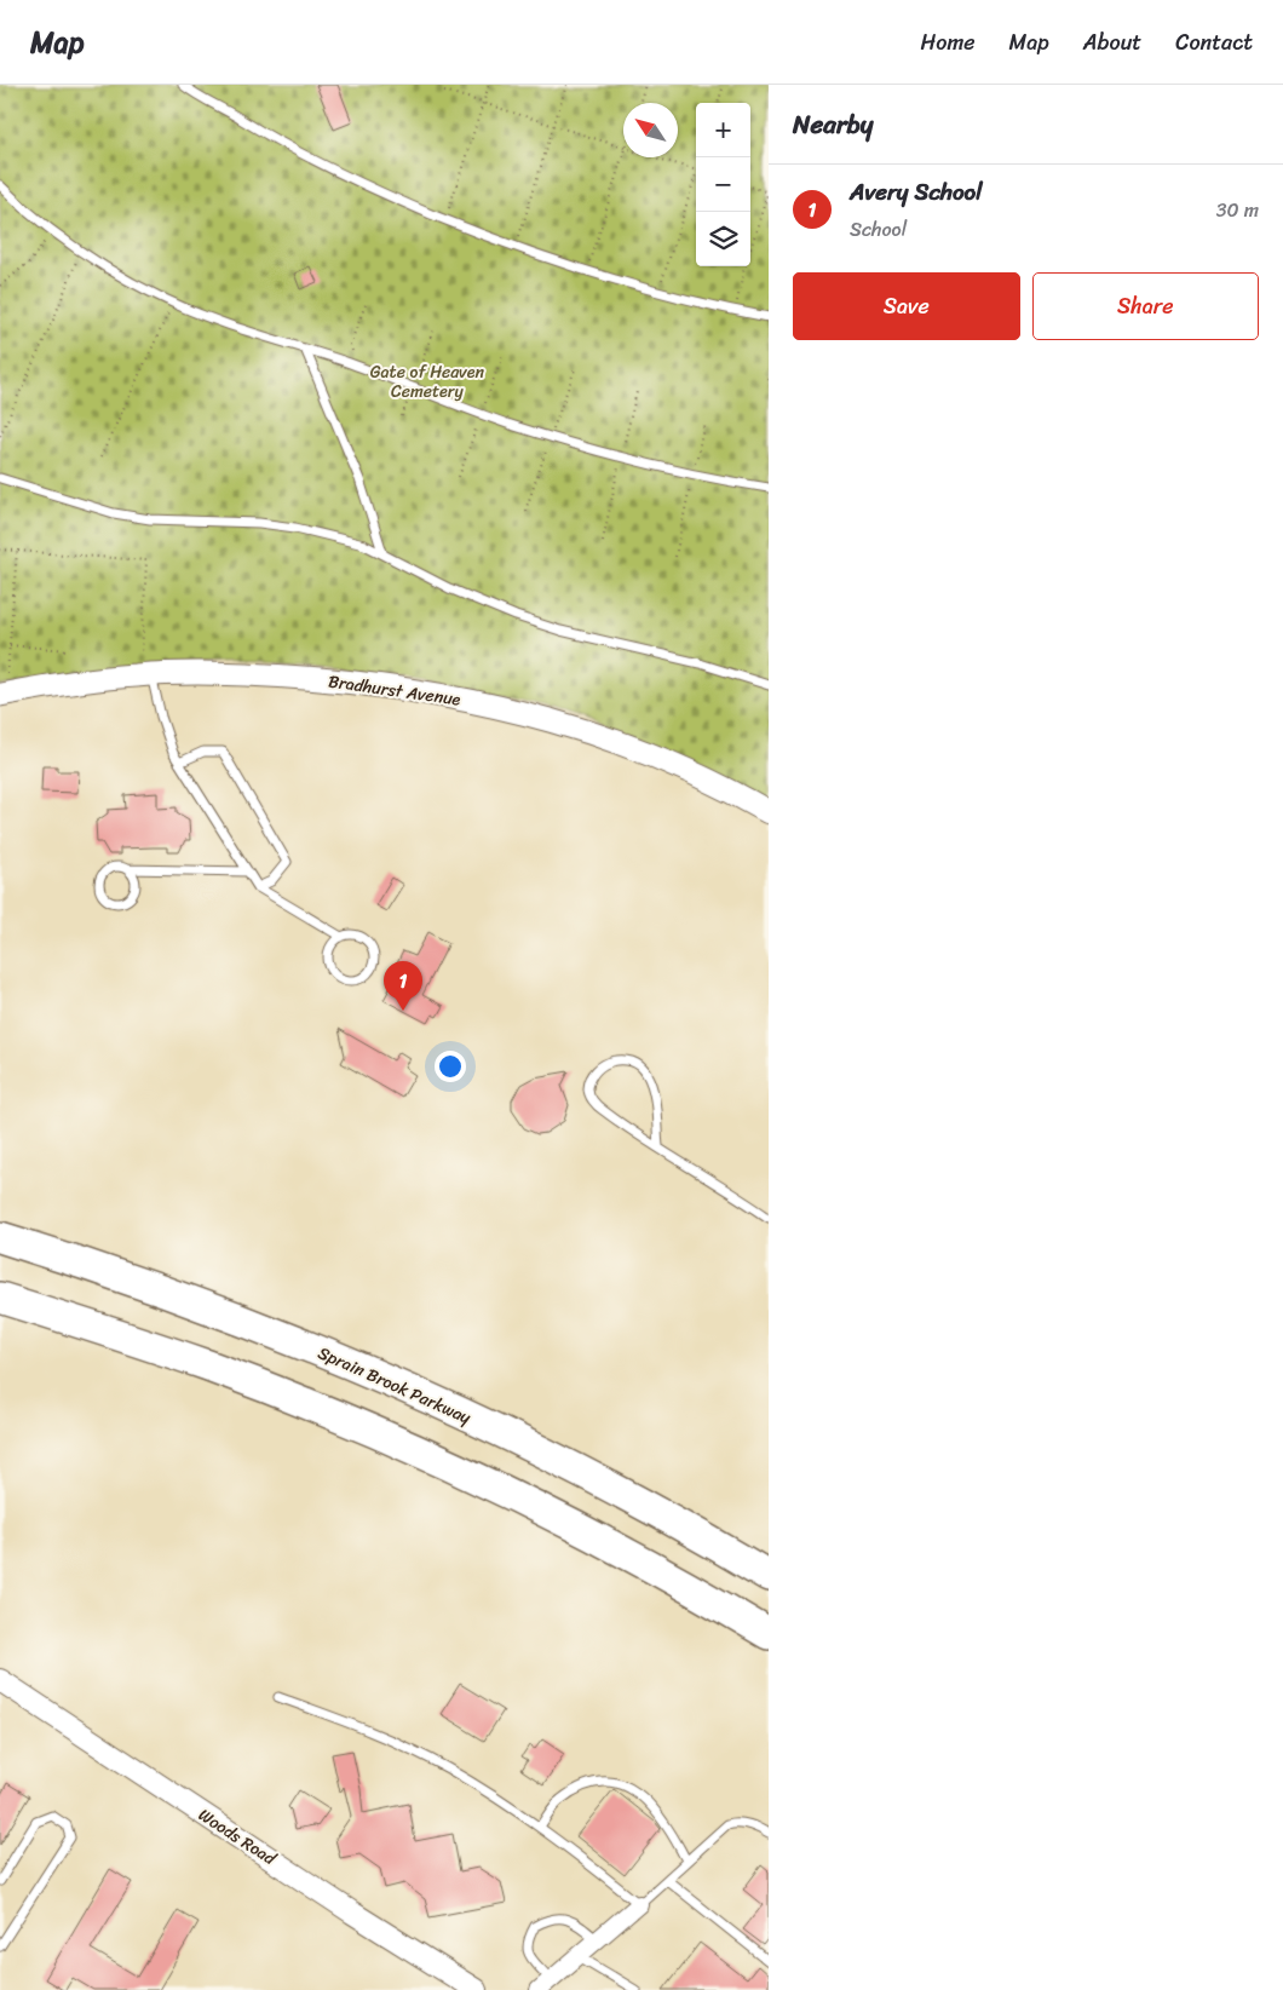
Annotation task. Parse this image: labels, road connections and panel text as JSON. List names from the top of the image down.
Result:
{
  "streets": {
    "highway": ["Sprain Brook Parkway"],
    "main road": ["Bradhurst Avenue"],
    "street": ["Woods Road"]
  },
  "parks": ["Gate of Heaven Cemetery"],
  "north": "top left",
  "page": {
    "header": "Map",
    "nav": [
      "Home",
      "Map",
      "About",
      "Contact"
    ],
    "heading": "Nearby",
    "map_buttons": ["+", "−"],
    "list": [
      {
        "mark": "1",
        "name": "Avery School",
        "note": "School",
        "value": "30 m"
      }
    ],
    "buttons": ["Save", "Share"],
    "pins": "1"
  }
}
